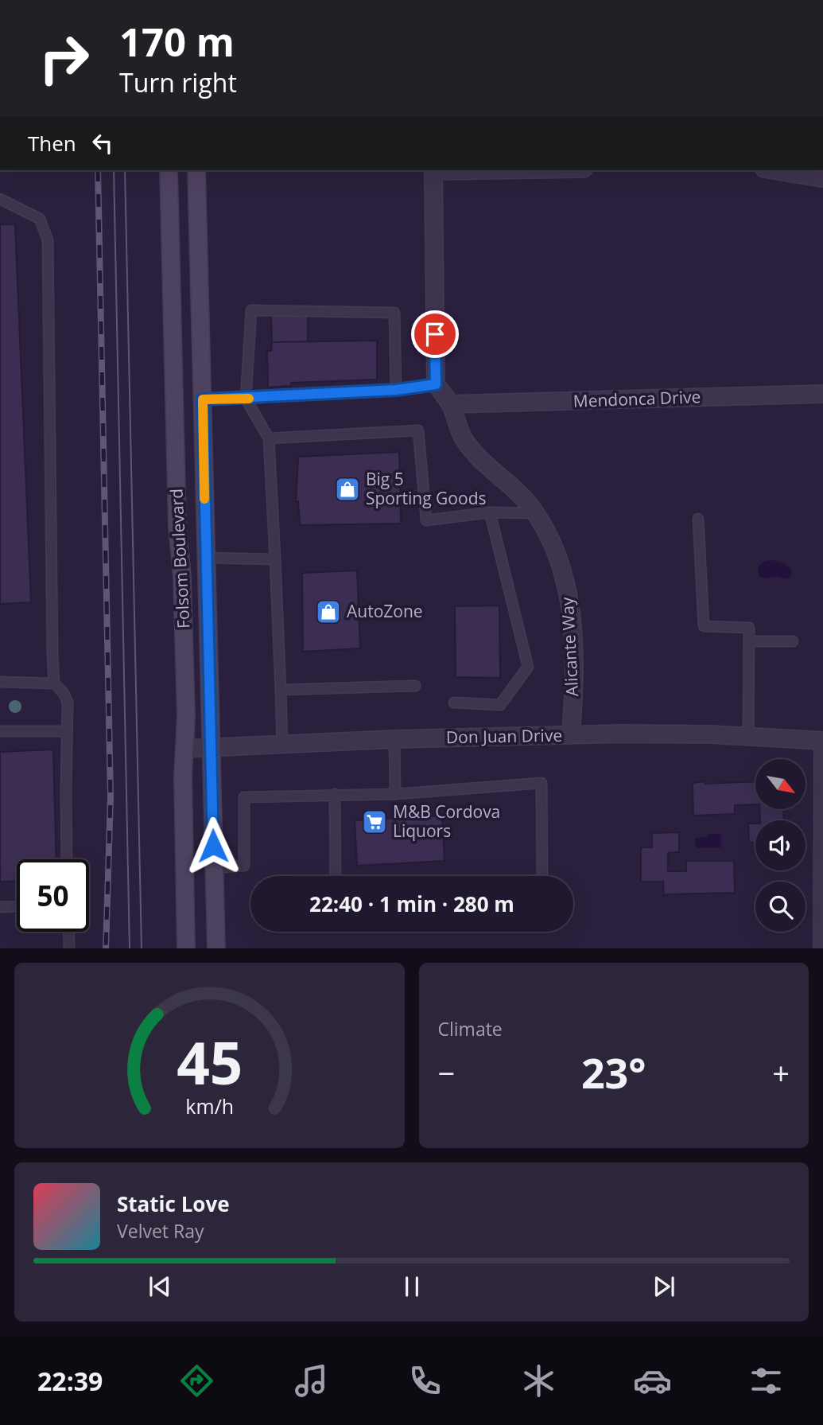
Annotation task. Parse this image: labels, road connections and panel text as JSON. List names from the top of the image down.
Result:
{
  "streets": {
    "main road": ["Folsom Boulevard"],
    "street": ["Mendonca Drive", "Alicante Way", "Don Juan Drive"]
  },
  "crossings": [
    ["Mendonca Drive", "Alicante Way"],
    ["Folsom Boulevard", "Don Juan Drive"],
    ["Alicante Way", "Don Juan Drive"]
  ],
  "places": {
    "shop": ["Big 5 Sporting Goods", "AutoZone"],
    "supermarket": ["M&B Cordova Liquors"]
  },
  "north": "bottom right",
  "page": {
    "turn": ["170 m", "Turn right"],
    "then": "Then",
    "limit": "50",
    "trip": "22:40 · 1 min · 280 m",
    "tile": "Climate",
    "heat": ["−", "23°", "+"],
    "song": ["Static Love", "Velvet Ray"],
    "tabs": "22:39",
    "gauge": ["45", "km/h"]
  }
}
